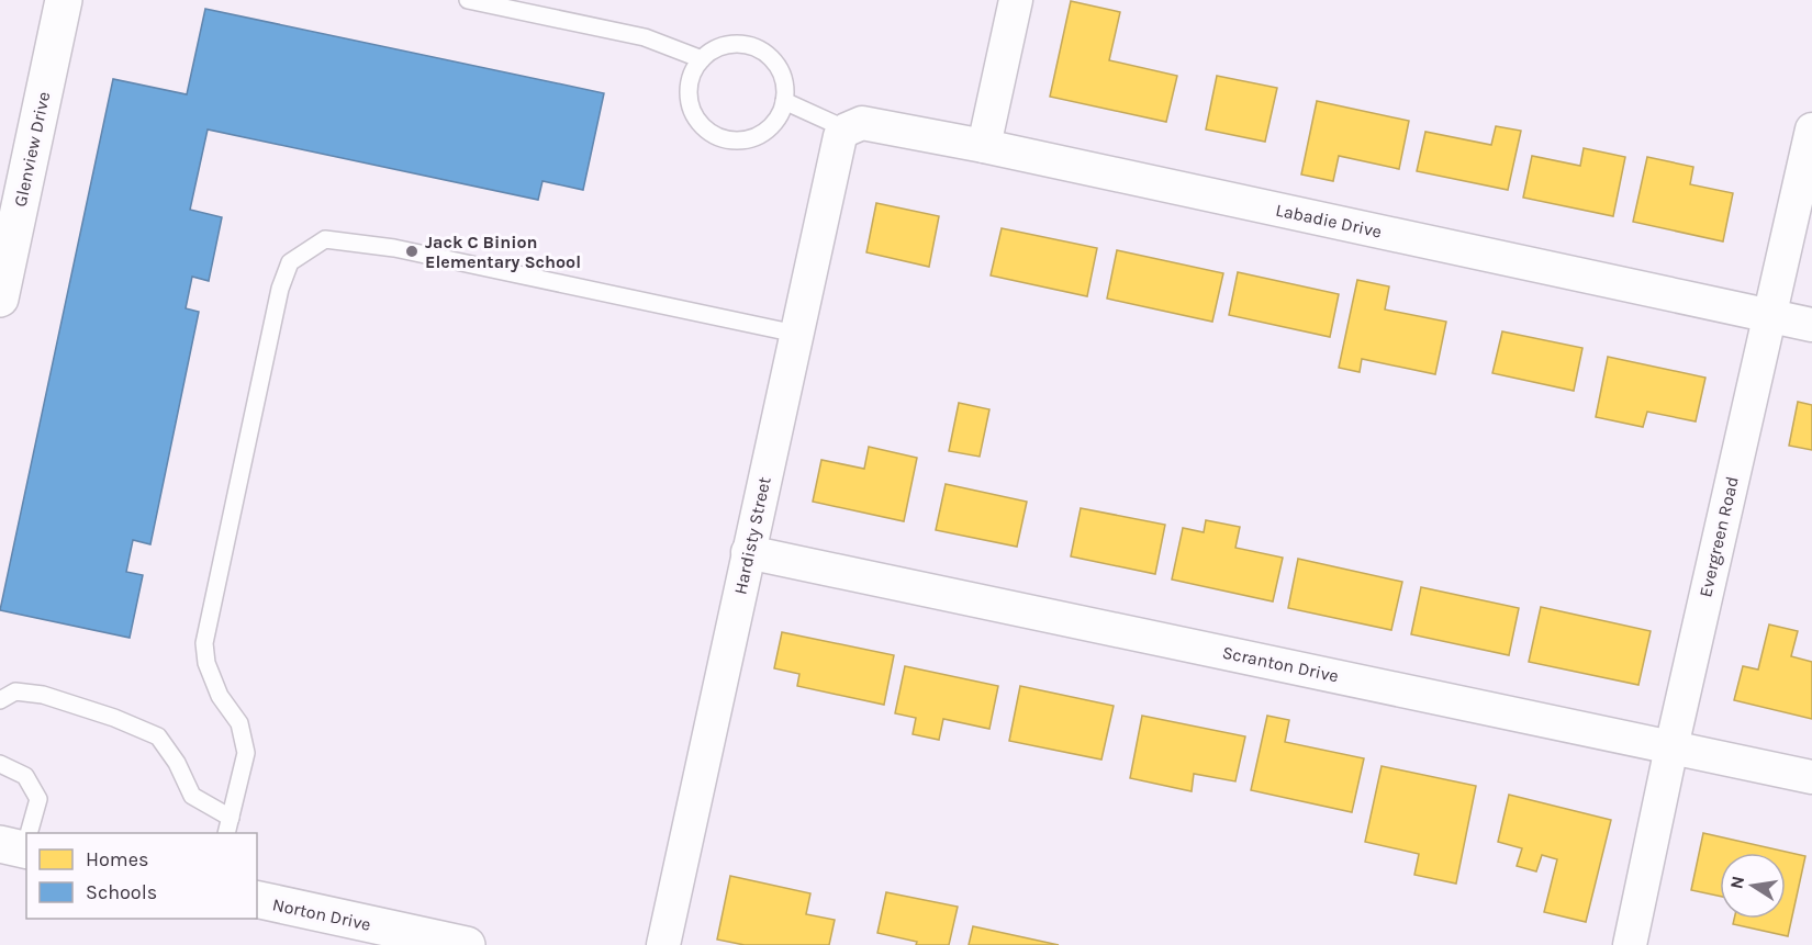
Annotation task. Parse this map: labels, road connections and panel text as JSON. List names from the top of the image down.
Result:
{
  "streets": {
    "main road": ["Glenview Drive", "Norton Drive"],
    "street": [
      "Labadie Drive",
      "Hardisty Street",
      "Evergreen Road",
      "Scranton Drive"
    ]
  },
  "crossings": [
    ["Labadie Drive", "Hardisty Street"],
    ["Labadie Drive", "Evergreen Road"],
    ["Hardisty Street", "Scranton Drive"],
    ["Evergreen Road", "Scranton Drive"]
  ],
  "places": ["Jack C Binion Elementary School"],
  "legend": ["Homes", "Schools"],
  "north": "left"
}
